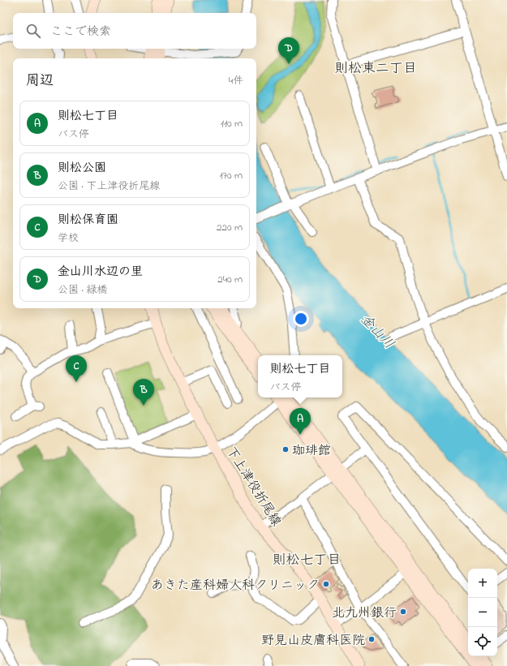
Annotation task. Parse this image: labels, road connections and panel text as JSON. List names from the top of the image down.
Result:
{
  "streets": {
    "street": ["下上津役折尾線"]
  },
  "districts": ["則松東二丁目", "則松七丁目"],
  "water": ["金山川"],
  "places": [
    "珈琲館",
    "あきた産科婦人科クリニック",
    "北九州銀行",
    "野見山皮膚科医院"
  ],
  "page": {
    "search": "ここで検索",
    "pins": [
      "D",
      "C",
      "B",
      "A"
    ],
    "heading": ["周辺", "4件"],
    "list": [
      {
        "mark": "A",
        "name": "則松七丁目",
        "note": "バス停",
        "value": "110 m"
      },
      {
        "mark": "B",
        "name": "則松公園",
        "note": "公園 · 下上津役折尾線",
        "value": "170 m"
      },
      {
        "mark": "C",
        "name": "則松保育園",
        "note": "学校",
        "value": "220 m"
      },
      {
        "mark": "D",
        "name": "金山川水辺の里",
        "note": "公園 · 緑橋",
        "value": "240 m"
      }
    ],
    "popup": ["則松七丁目", "バス停"],
    "map_buttons": ["+", "−"]
  }
}
